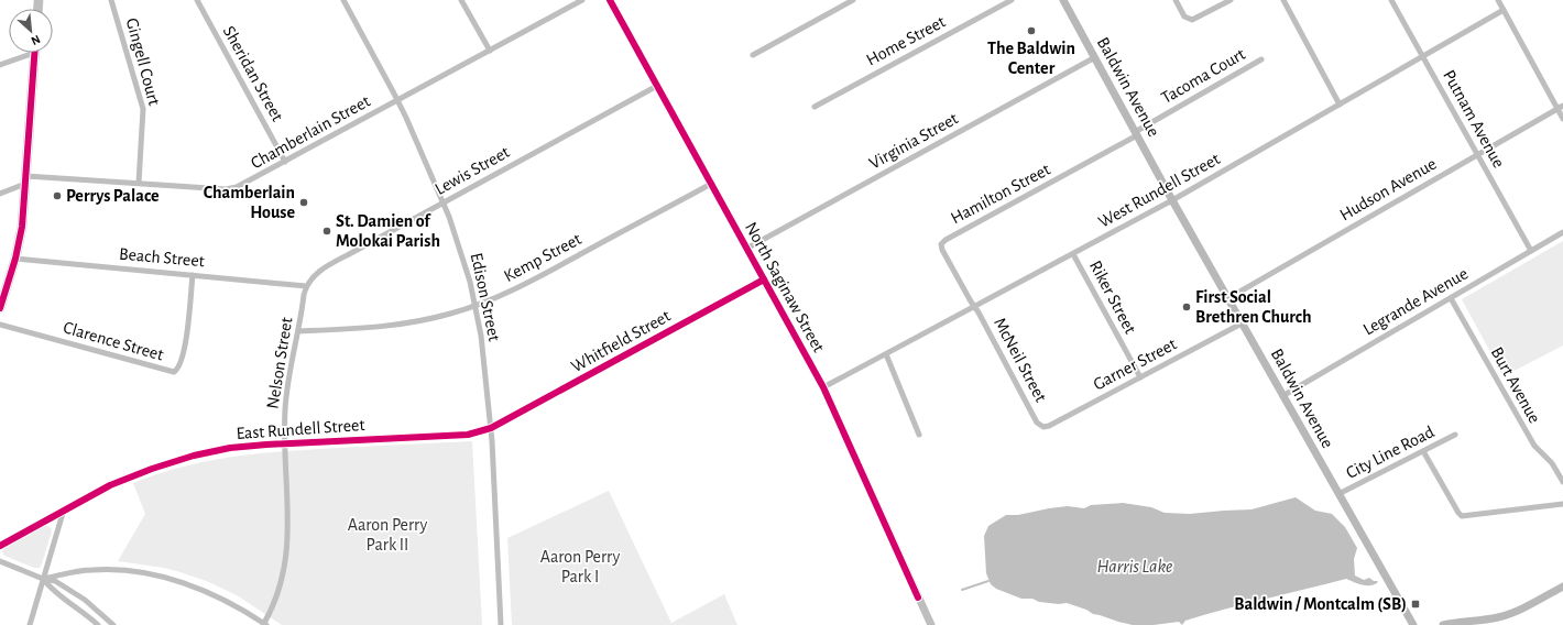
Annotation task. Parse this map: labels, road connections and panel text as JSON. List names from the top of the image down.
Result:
{
  "streets": {
    "main road": ["Baldwin Avenue"],
    "street": [
      "Home Street",
      "Gingell Court",
      "Sheridan Street",
      "Tacoma Court",
      "Putnam Avenue",
      "Chamberlain Street",
      "Virginia Street",
      "Lewis Street",
      "Hudson Avenue",
      "West Rundell Street",
      "Hamilton Street",
      "Beach Street",
      "Kemp Street",
      "North Saginaw Street",
      "Edison Street",
      "Riker Street",
      "Legrande Avenue",
      "Clarence Street",
      "Whitfield Street",
      "McNeil Street",
      "Nelson Street",
      "Garner Street",
      "Burt Avenue",
      "East Rundell Street",
      "City Line Road"
    ]
  },
  "crossings": [
    ["Gingell Court", "Chamberlain Street"],
    ["Sheridan Street", "Chamberlain Street"],
    ["Tacoma Court", "Baldwin Avenue"],
    ["Tacoma Court", "Hamilton Street"],
    ["Baldwin Avenue", "Virginia Street"],
    ["Baldwin Avenue", "Hudson Avenue"],
    ["Baldwin Avenue", "West Rundell Street"],
    ["Baldwin Avenue", "Hamilton Street"],
    ["Baldwin Avenue", "Legrande Avenue"],
    ["Baldwin Avenue", "Garner Street"],
    ["Baldwin Avenue", "City Line Road"],
    ["Putnam Avenue", "Hudson Avenue"],
    ["Putnam Avenue", "West Rundell Street"],
    ["Putnam Avenue", "Legrande Avenue"],
    ["Chamberlain Street", "Edison Street"],
    ["Virginia Street", "North Saginaw Street"],
    ["Lewis Street", "Beach Street"],
    ["Lewis Street", "North Saginaw Street"],
    ["Lewis Street", "Edison Street"],
    ["Lewis Street", "Nelson Street"],
    ["West Rundell Street", "Hamilton Street"],
    ["West Rundell Street", "North Saginaw Street"],
    ["West Rundell Street", "Riker Street"],
    ["West Rundell Street", "McNeil Street"],
    ["Hamilton Street", "McNeil Street"],
    ["Beach Street", "Clarence Street"],
    ["Beach Street", "Nelson Street"],
    ["Kemp Street", "North Saginaw Street"],
    ["Kemp Street", "Edison Street"],
    ["Kemp Street", "Nelson Street"],
    ["North Saginaw Street", "Whitfield Street"],
    ["Edison Street", "Whitfield Street"],
    ["Edison Street", "East Rundell Street"],
    ["Riker Street", "Garner Street"],
    ["Legrande Avenue", "Burt Avenue"],
    ["Whitfield Street", "East Rundell Street"],
    ["McNeil Street", "Garner Street"],
    ["Nelson Street", "East Rundell Street"]
  ],
  "water": ["Harris Lake"],
  "parks": ["Aaron Perry Park II", "Aaron Perry Park I"],
  "places": {
    "other": [
      "The Baldwin Center",
      "Perrys Palace",
      "Chamberlain House",
      "St. Damien of Molokai Parish",
      "First Social Brethren Church"
    ],
    "transit": ["Baldwin / Montcalm (SB)"]
  },
  "north": "bottom right"
}
